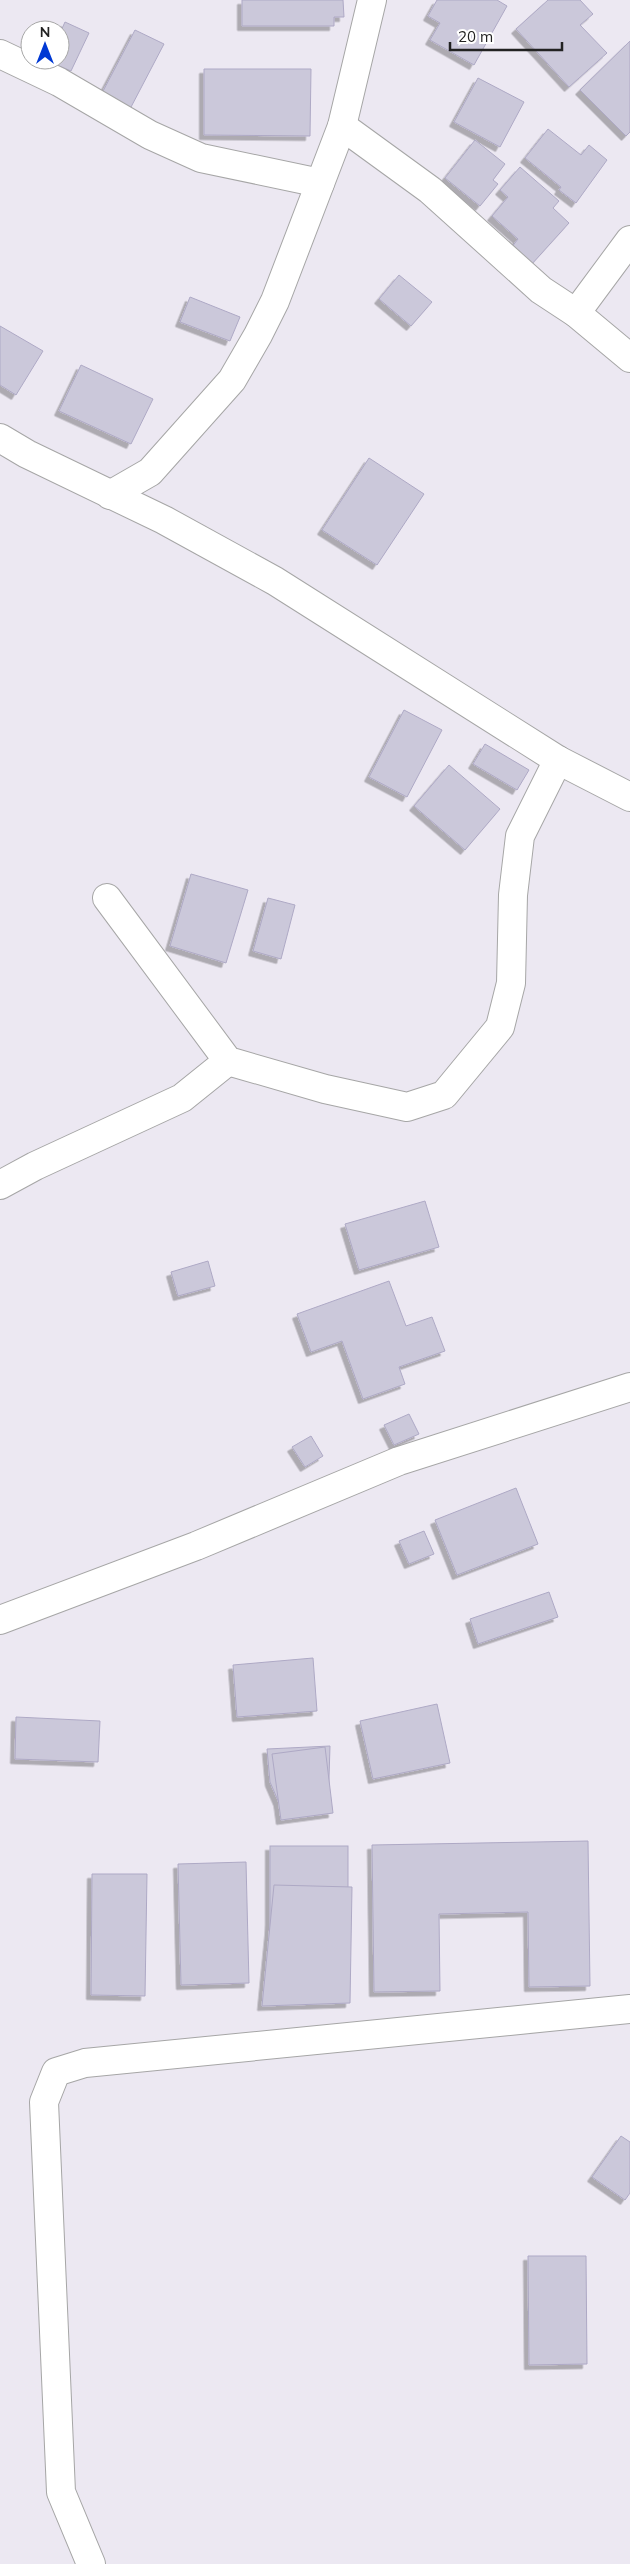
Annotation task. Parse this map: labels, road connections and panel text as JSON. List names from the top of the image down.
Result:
{
  "scale_bar": "20 m",
  "north": "top"
}
